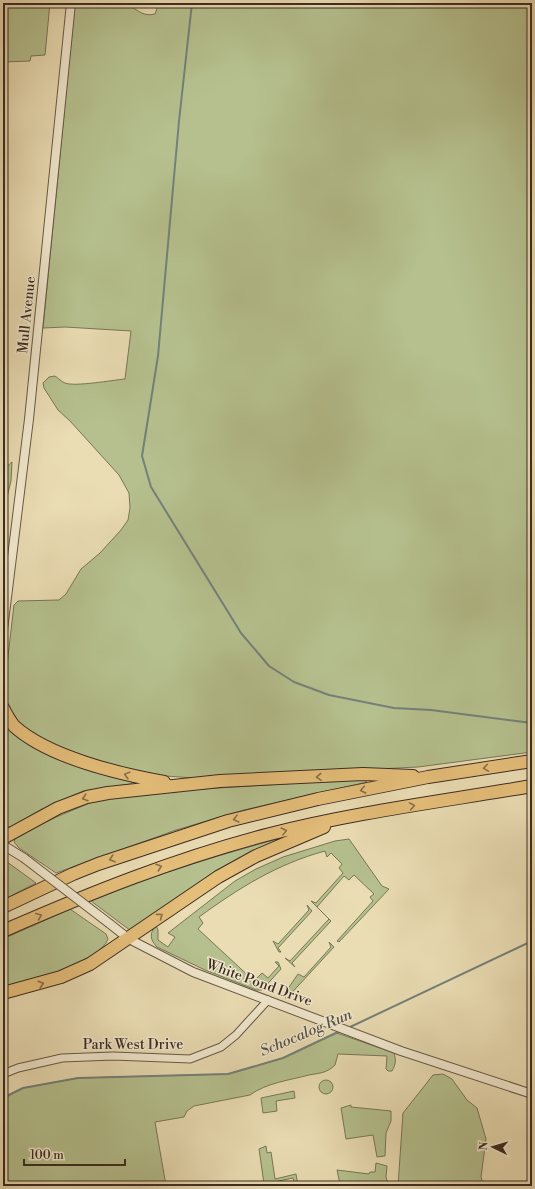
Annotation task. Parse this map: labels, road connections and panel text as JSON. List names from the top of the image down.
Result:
{
  "streets": {
    "street": ["Mull Avenue", "White Pond Drive", "Park West Drive"]
  },
  "crossings": [
    ["White Pond Drive", "Park West Drive"]
  ],
  "water": ["Schocalog Run"],
  "scale_bar": "100 m",
  "north": "left"
}
